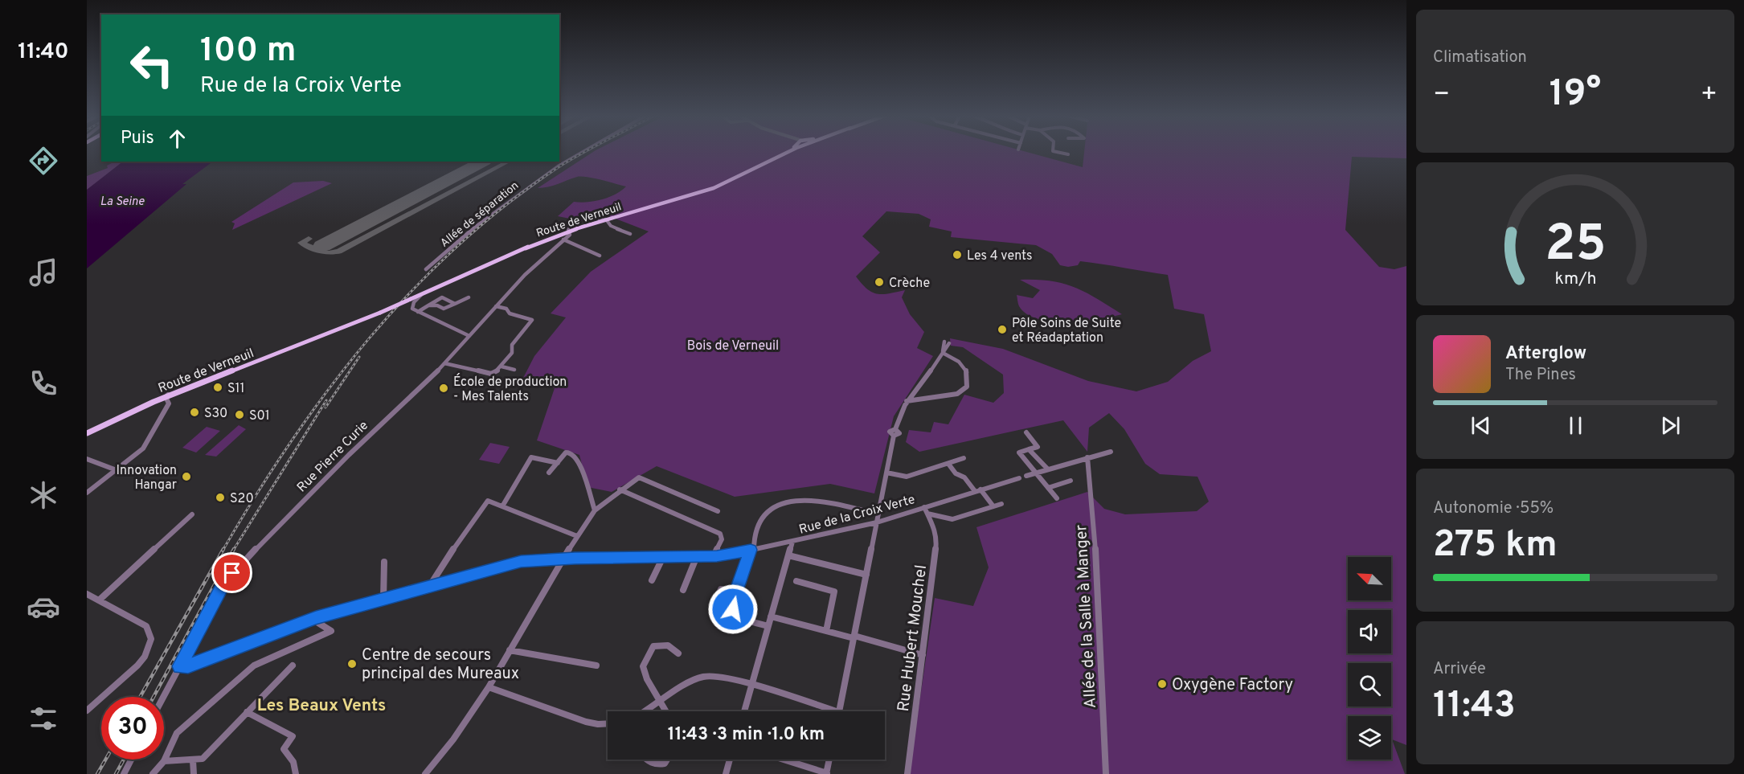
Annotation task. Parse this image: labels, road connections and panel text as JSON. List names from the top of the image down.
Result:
{
  "streets": {
    "main road": ["Route de Verneuil"],
    "street": [
      "Allée de séparation",
      "Rue Pierre Curie",
      "Rue de la Croix Verte",
      "Allée de la Salle à Manger",
      "Rue Hubert Mouchel"
    ]
  },
  "crossings": [
    ["Route de Verneuil", "Rue Pierre Curie"],
    ["Rue Pierre Curie", "Rue de la Croix Verte"],
    ["Rue de la Croix Verte", "Rue Hubert Mouchel"]
  ],
  "districts": ["Les Beaux Vents"],
  "water": ["La Seine"],
  "parks": ["Bois de Verneuil"],
  "places": [
    "Les 4 vents",
    "Crèche",
    "Pôle Soins de Suite et Réadaptation",
    "S11",
    "École de production - Mes Talents",
    "S30",
    "S01",
    "Innovation Hangar",
    "S20",
    "Centre de secours principal des Mureaux",
    "Oxygène Factory"
  ],
  "north": "top left",
  "page": {
    "tabs": "11:40",
    "tile": [
      "Climatisation",
      ["Autonomie · 55%", "275 km"],
      ["Arrivée", "11:43"]
    ],
    "turn": ["100 m", "Rue de la Croix Verte"],
    "heat": ["−", "19°", "+"],
    "then": "Puis",
    "song": ["Afterglow", "The Pines"],
    "limit": "30",
    "trip": "11:43 · 3 min · 1.0 km",
    "gauge": ["25", "km/h"]
  }
}
